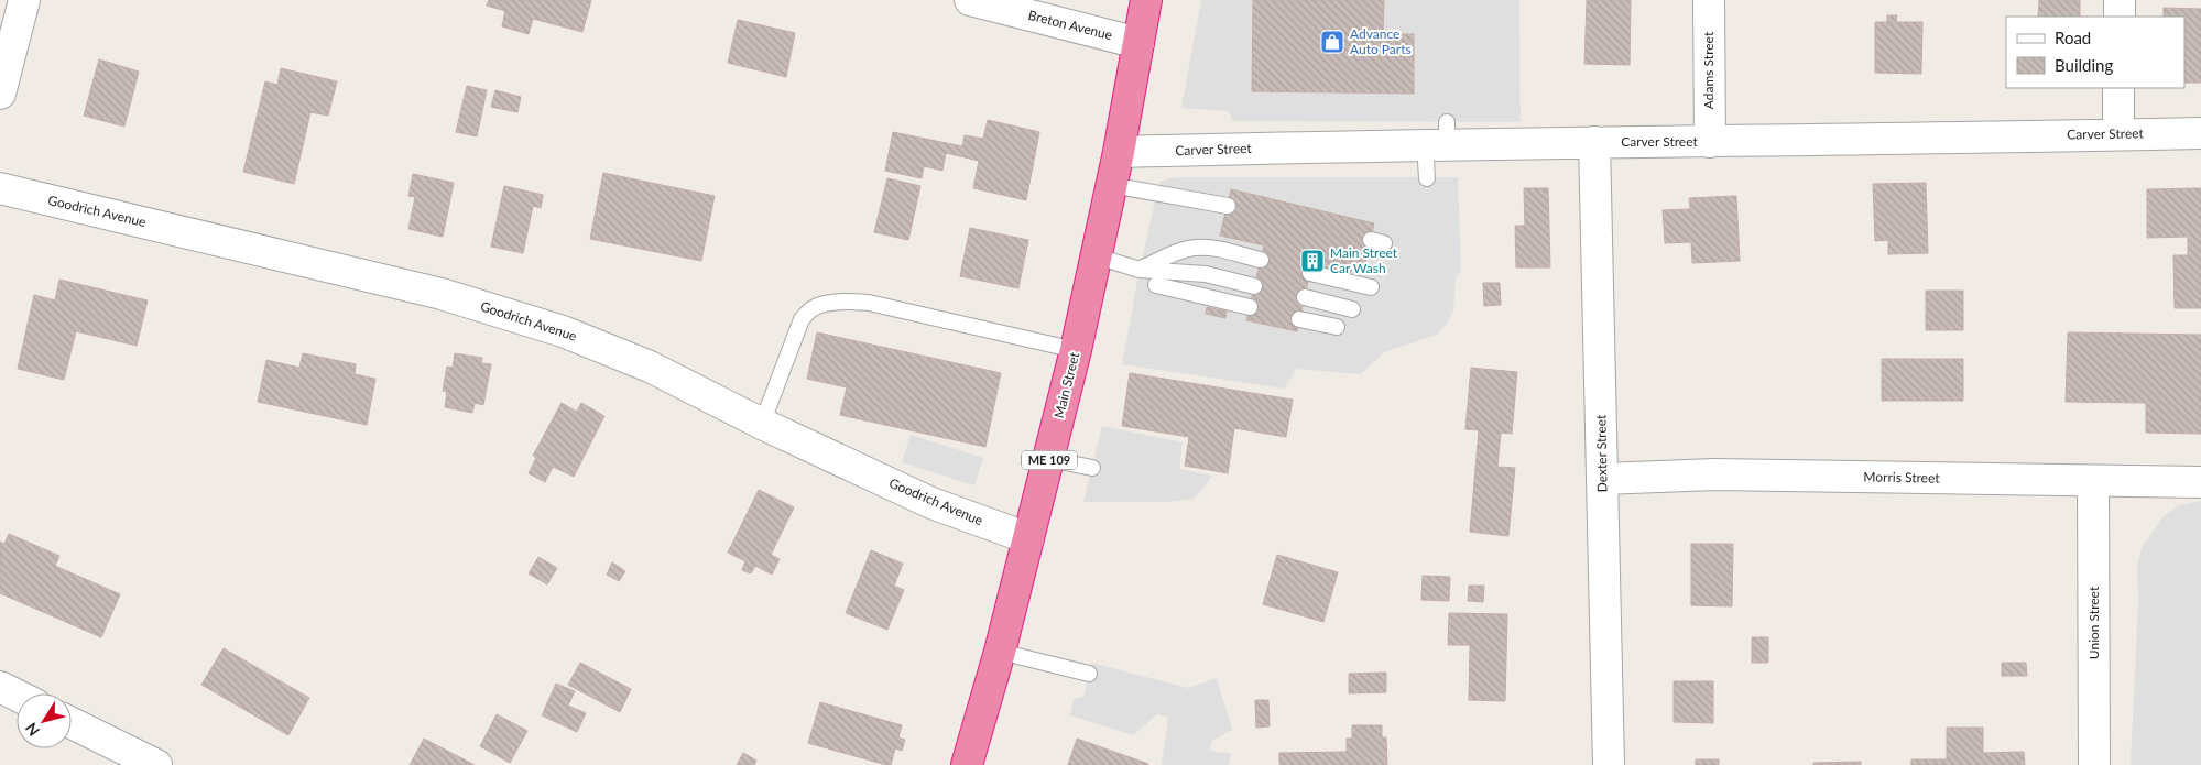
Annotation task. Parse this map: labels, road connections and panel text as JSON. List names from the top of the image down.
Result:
{
  "streets": {
    "highway": ["Main Street", "ME 109"],
    "street": [
      "Breton Avenue",
      "Adams Street",
      "Carver Street",
      "Goodrich Avenue",
      "Dexter Street",
      "Morris Street",
      "Union Street"
    ]
  },
  "crossings": [
    ["Breton Avenue", "Main Street"],
    ["Adams Street", "Carver Street"],
    ["Carver Street", "Main Street"],
    ["Carver Street", "Dexter Street"],
    ["Goodrich Avenue", "Main Street"],
    ["Dexter Street", "Morris Street"],
    ["Morris Street", "Union Street"]
  ],
  "places": {
    "shop": ["Advance Auto Parts"],
    "building": ["Main Street Car Wash"]
  },
  "legend": ["Road", "Building"],
  "north": "bottom left"
}
